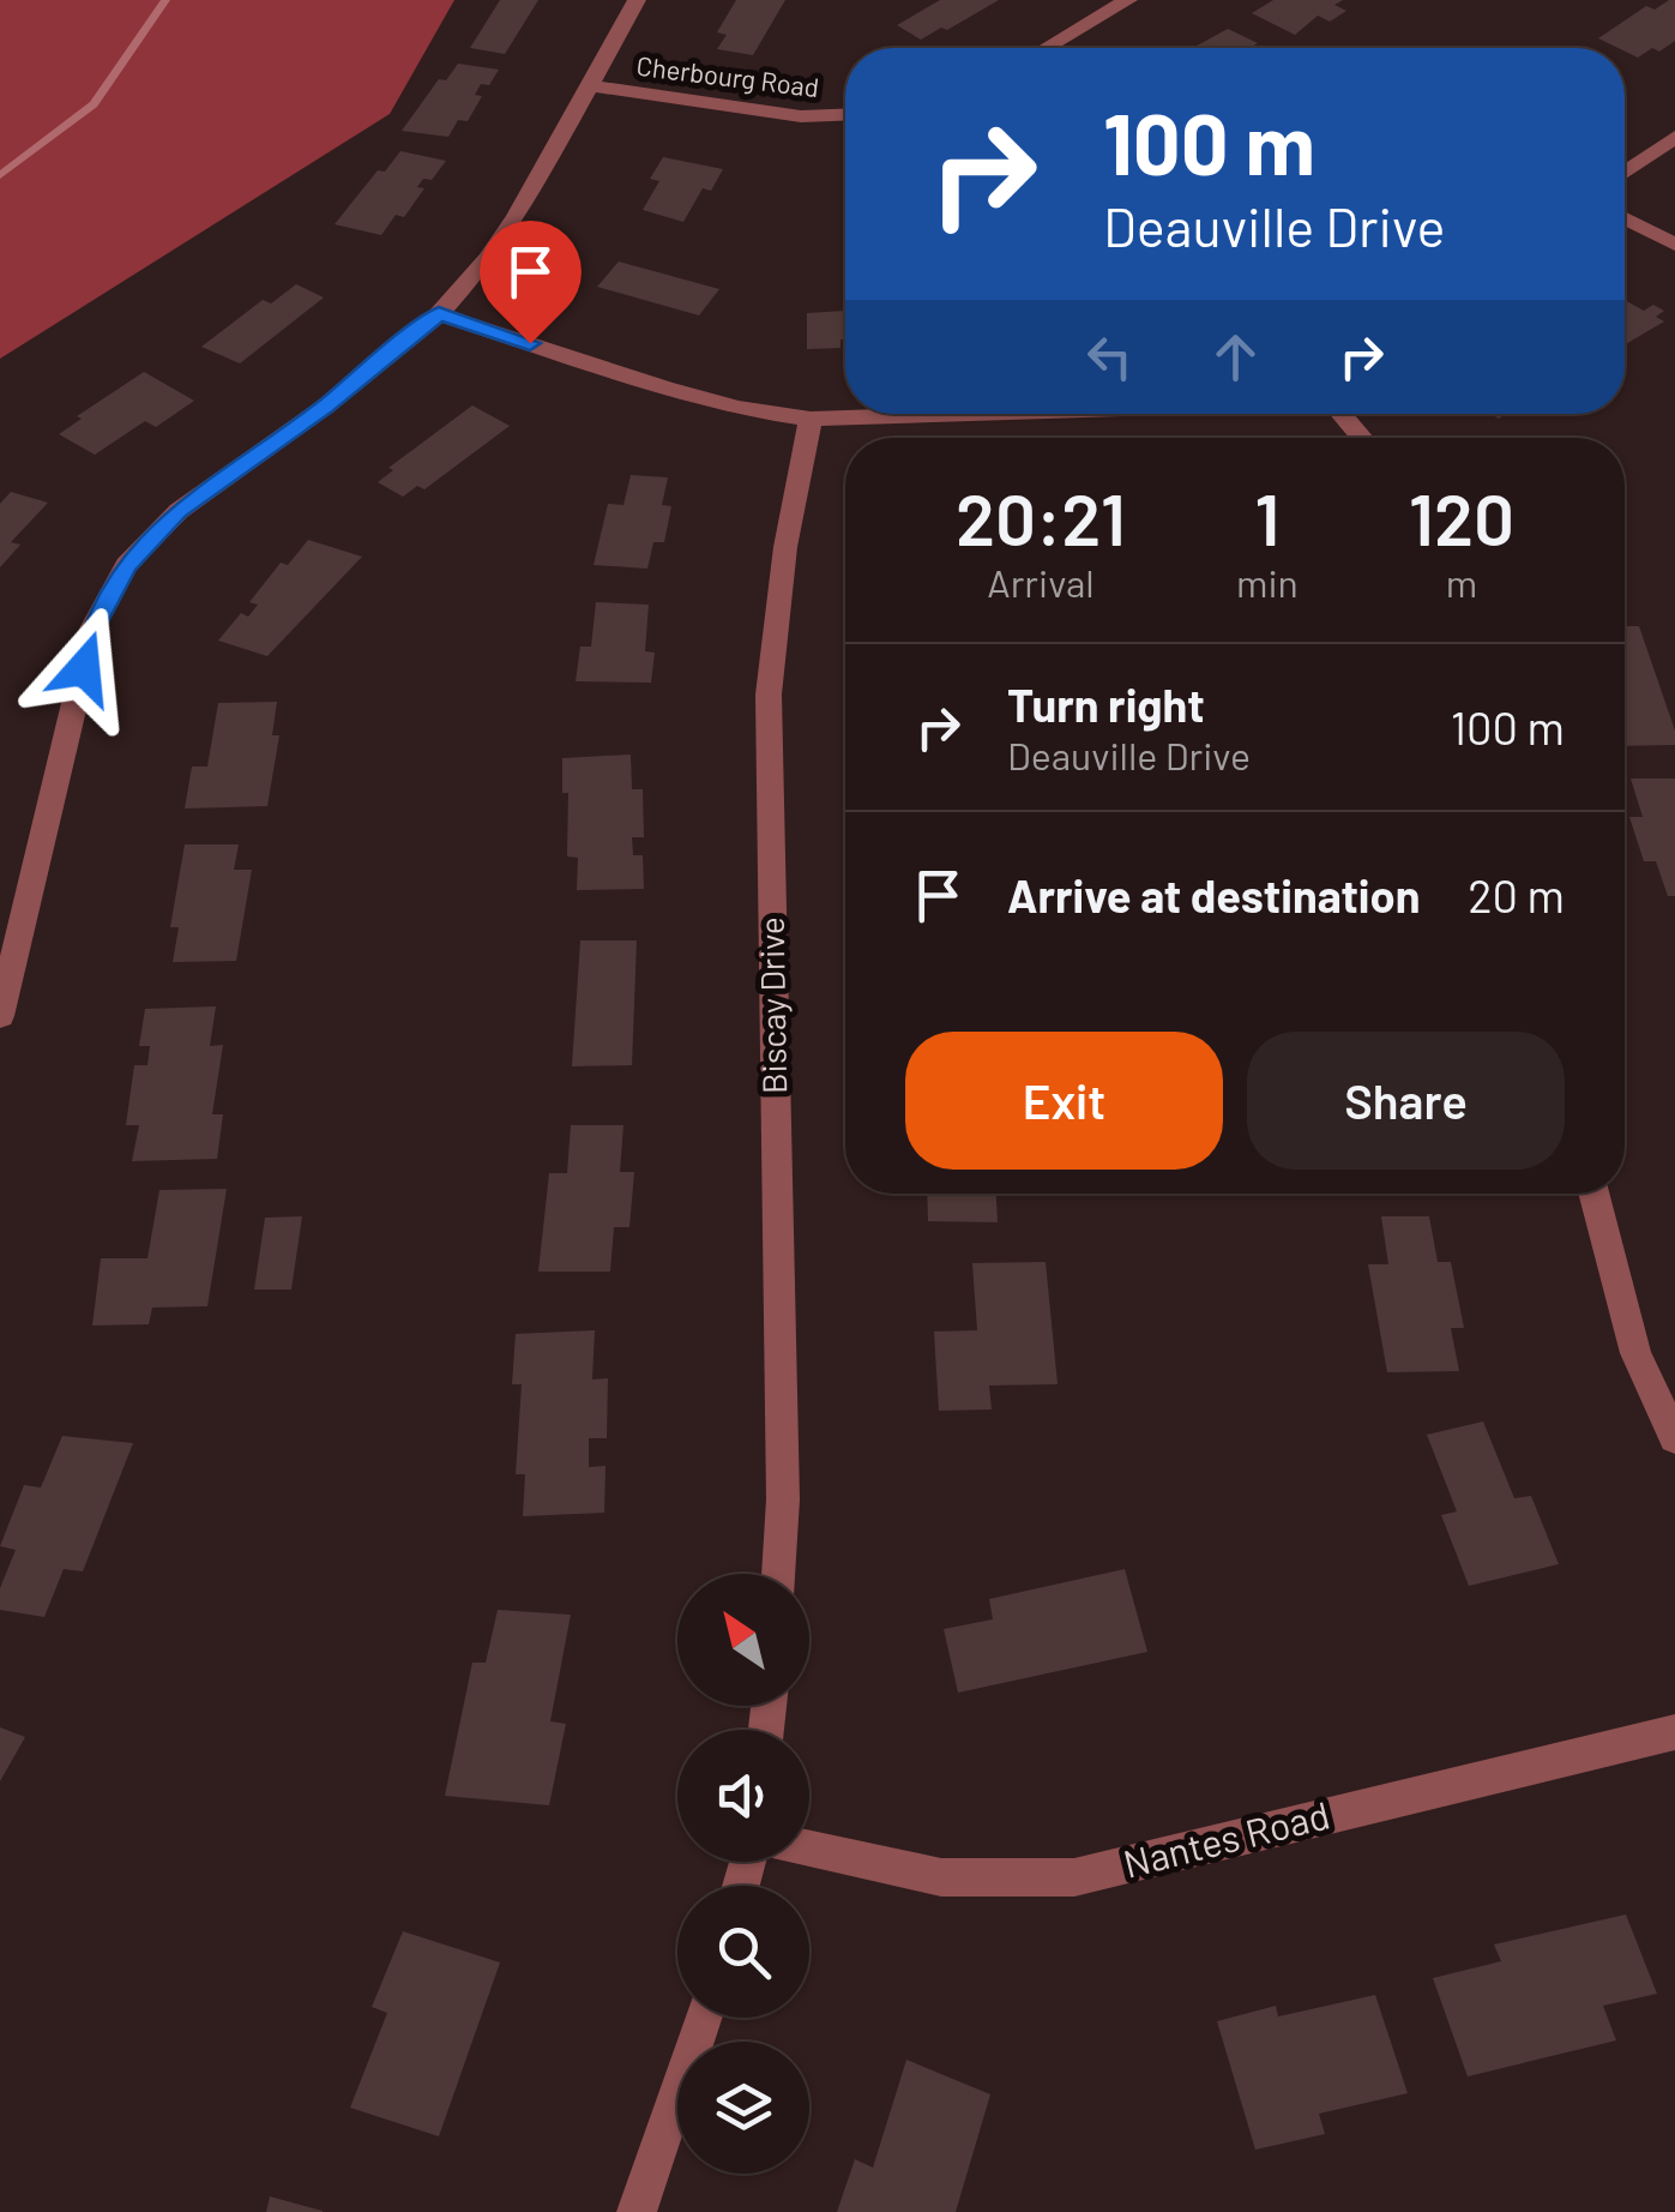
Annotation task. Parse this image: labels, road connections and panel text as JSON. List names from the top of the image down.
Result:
{
  "streets": {
    "street": ["Cherbourg Road", "Biscay Drive", "Nantes Road"]
  },
  "north": "top left",
  "page": {
    "turn": ["100 m", "Deauville Drive"],
    "eta": [
      "20:21",
      "Arrival",
      "1",
      "min",
      "120",
      "m"
    ],
    "list": [
      {
        "name": "Turn right",
        "note": "Deauville Drive",
        "value": "100 m"
      },
      {
        "name": "Arrive at destination",
        "value": "20 m"
      }
    ],
    "buttons": ["Exit", "Share"]
  }
}
